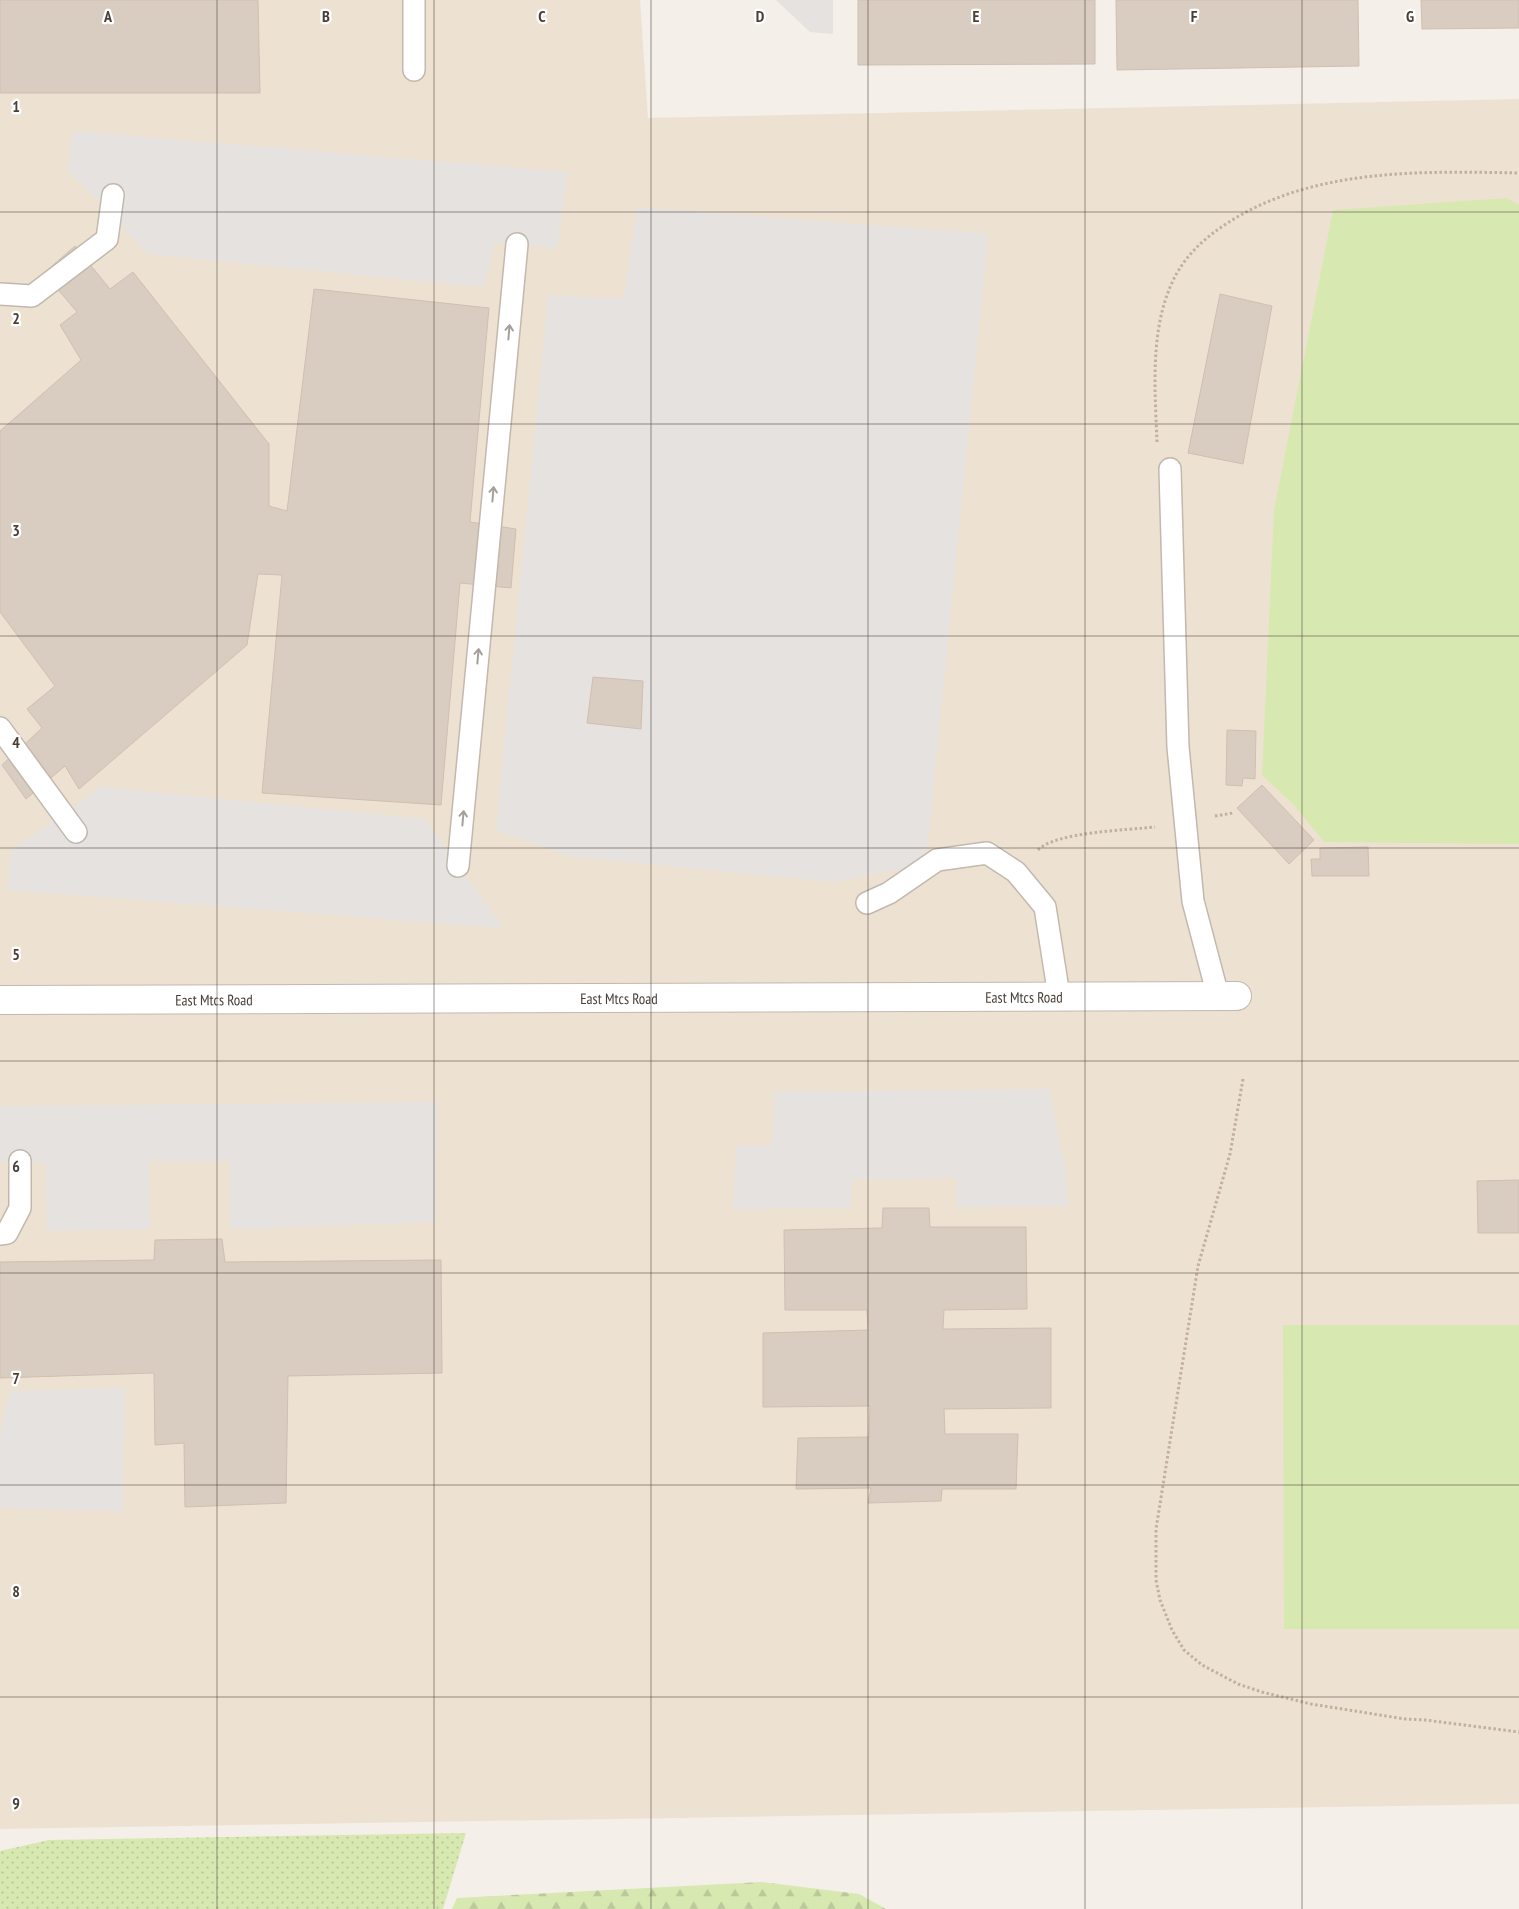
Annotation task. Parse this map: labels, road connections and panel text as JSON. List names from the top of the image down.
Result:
{
  "streets": {
    "street": ["East Mtcs Road"]
  },
  "grid": {
    "columns": [
      "A",
      "B",
      "C",
      "D",
      "E",
      "F",
      "G"
    ],
    "rows": [
      "1",
      "2",
      "3",
      "4",
      "5",
      "6",
      "7",
      "8",
      "9"
    ]
  }
}
